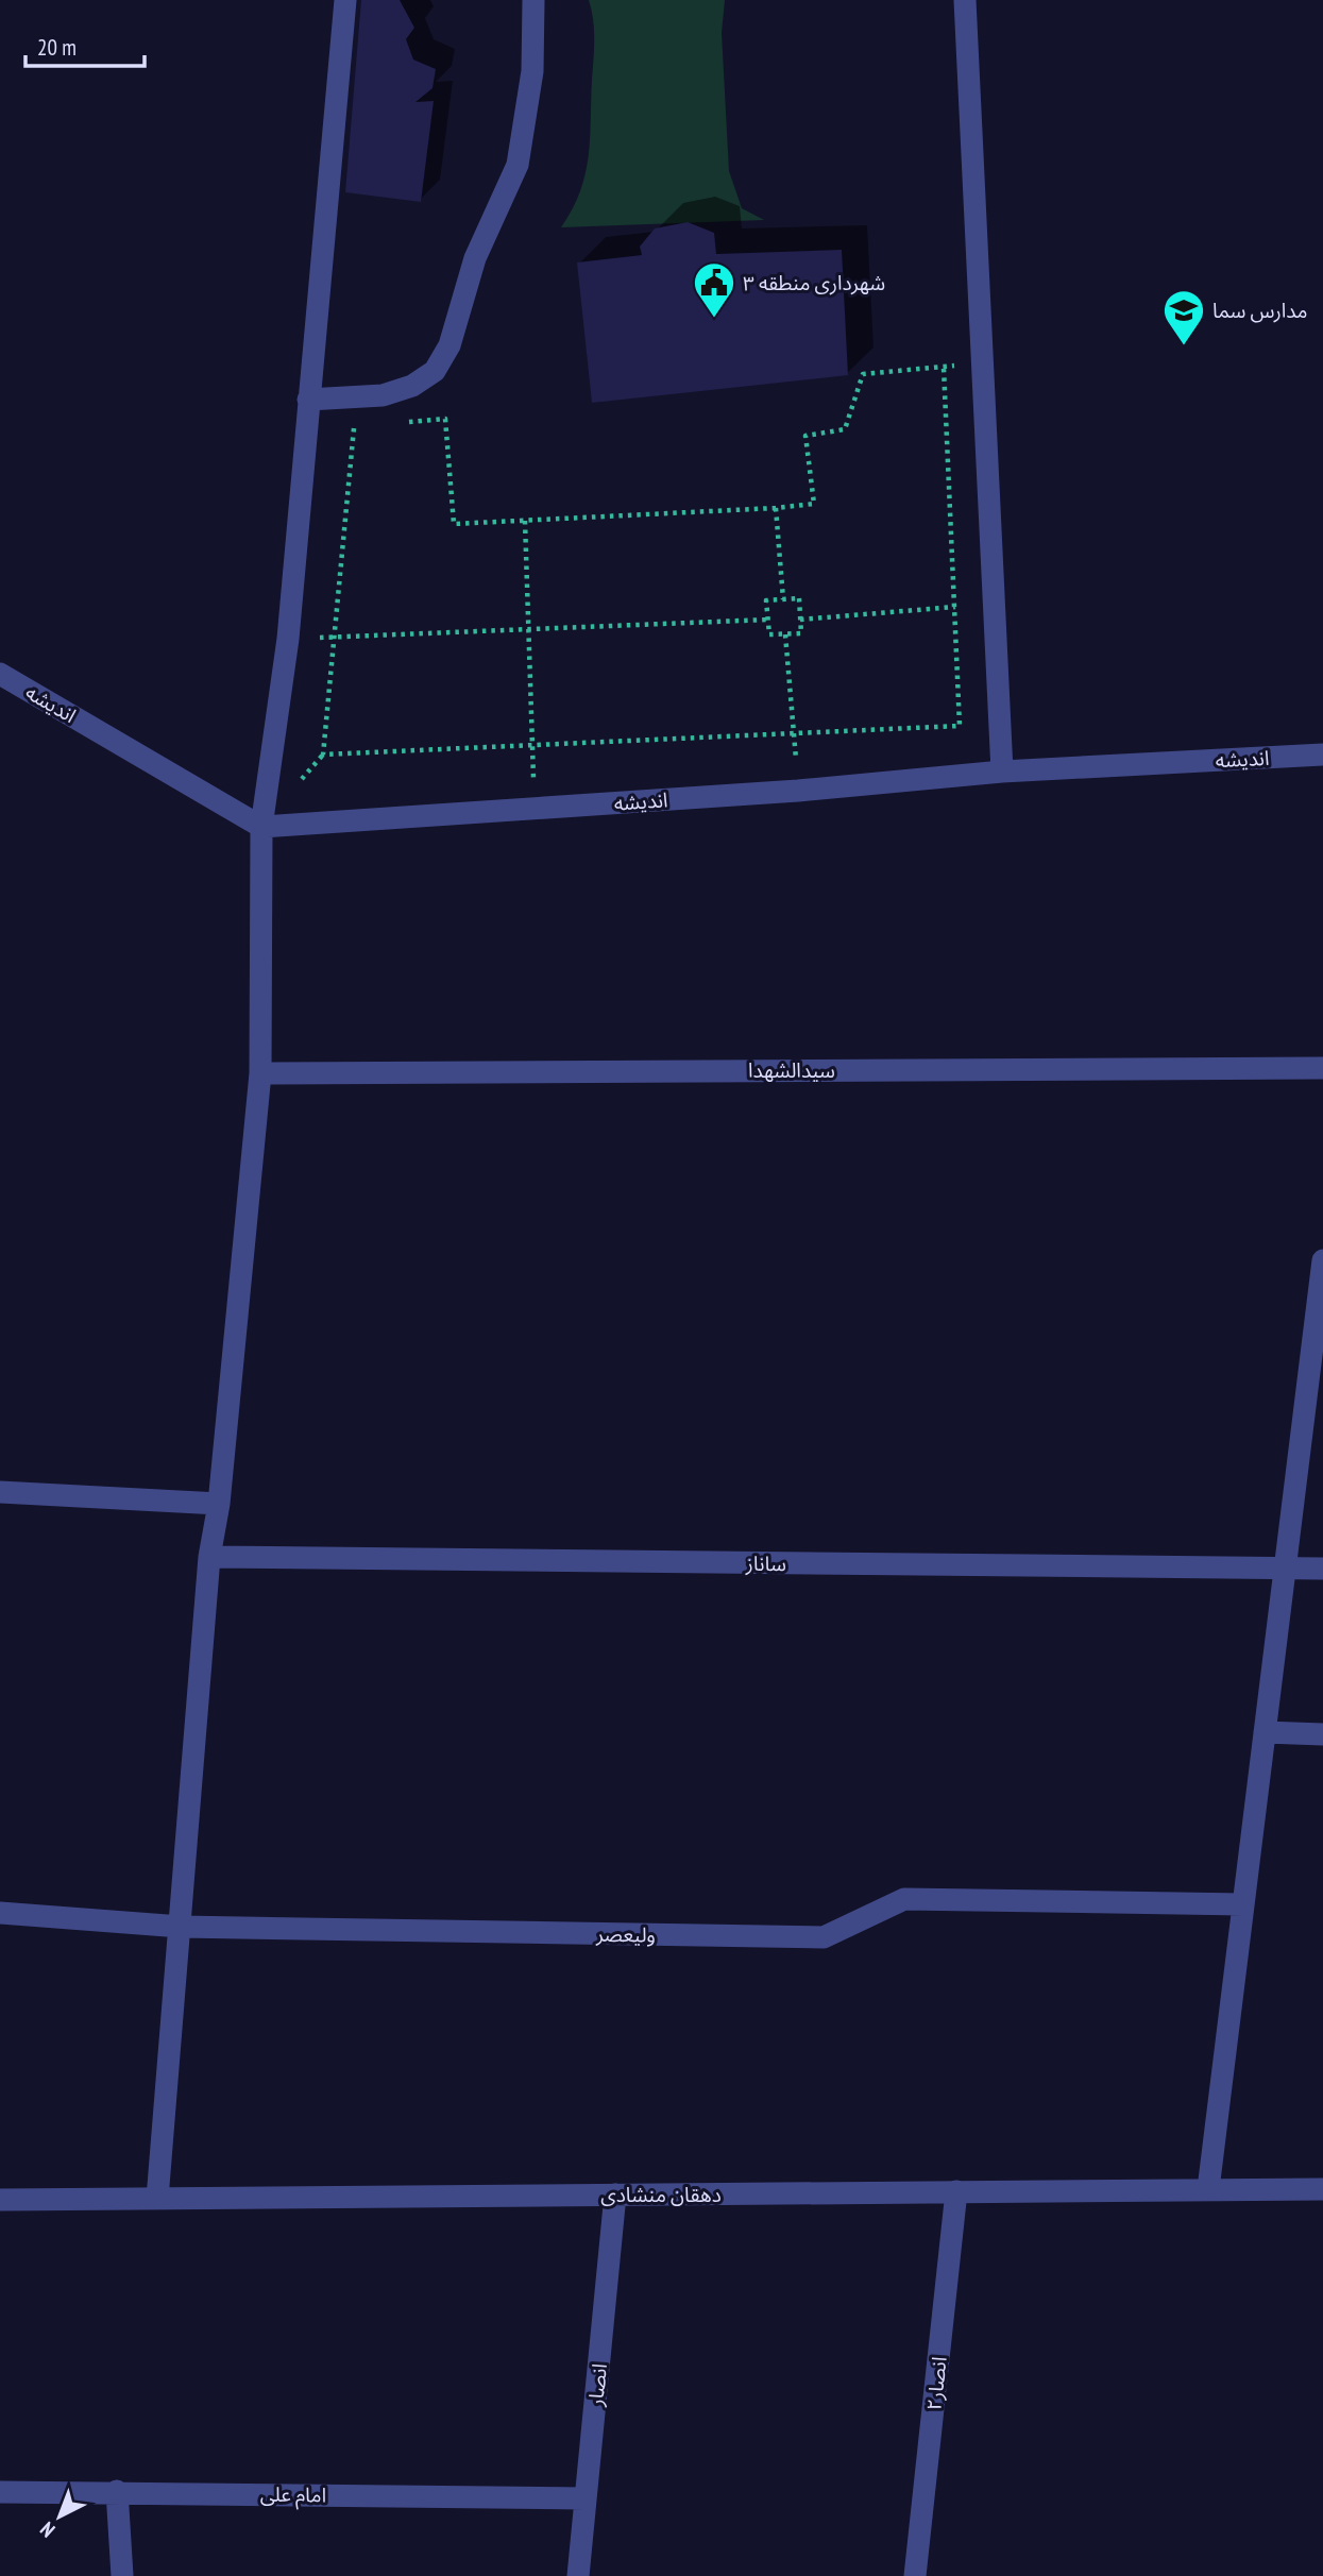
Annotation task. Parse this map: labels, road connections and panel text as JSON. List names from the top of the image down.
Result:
{
  "streets": {
    "street": [
      "اندیشه",
      "سیدالشهدا",
      "ساناز",
      "ولیعصر",
      "دهقان منشادی",
      "انصار۲",
      "انصار",
      "امام علی"
    ]
  },
  "crossings": [
    ["دهقان منشادی", "انصار۲"],
    ["دهقان منشادی", "انصار"],
    ["انصار", "امام علی"]
  ],
  "places": {
    "public building": ["شهرداری منطقه ۳"],
    "school or university": ["مدارس سما"]
  },
  "scale_bar": "20 m",
  "north": "bottom left"
}
